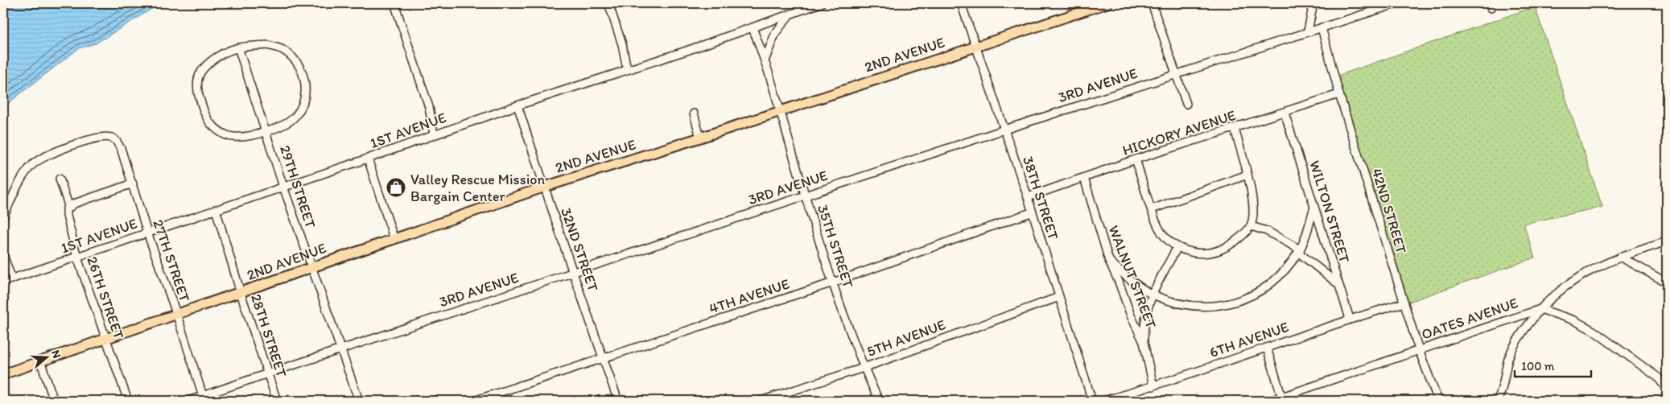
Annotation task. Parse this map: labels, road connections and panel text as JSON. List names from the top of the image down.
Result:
{
  "streets": {
    "main road": ["2ND AVENUE"],
    "street": [
      "3RD AVENUE",
      "1ST AVENUE",
      "HICKORY AVENUE",
      "29TH STREET",
      "38TH STREET",
      "42ND STREET",
      "WILTON STREET",
      "35TH STREET",
      "32ND STREET",
      "27TH STREET",
      "WALNUT STREET",
      "4TH AVENUE",
      "26TH STREET",
      "OATES AVENUE",
      "28TH STREET",
      "5TH AVENUE",
      "6TH AVENUE"
    ]
  },
  "crossings": [
    ["2ND AVENUE", "29TH STREET"],
    ["2ND AVENUE", "38TH STREET"],
    ["2ND AVENUE", "35TH STREET"],
    ["2ND AVENUE", "32ND STREET"],
    ["2ND AVENUE", "27TH STREET"],
    ["2ND AVENUE", "26TH STREET"],
    ["2ND AVENUE", "28TH STREET"],
    ["3RD AVENUE", "29TH STREET"],
    ["3RD AVENUE", "38TH STREET"],
    ["3RD AVENUE", "42ND STREET"],
    ["3RD AVENUE", "35TH STREET"],
    ["3RD AVENUE", "32ND STREET"],
    ["3RD AVENUE", "27TH STREET"],
    ["3RD AVENUE", "28TH STREET"],
    ["1ST AVENUE", "29TH STREET"],
    ["1ST AVENUE", "35TH STREET"],
    ["1ST AVENUE", "32ND STREET"],
    ["1ST AVENUE", "27TH STREET"],
    ["1ST AVENUE", "26TH STREET"],
    ["1ST AVENUE", "28TH STREET"],
    ["HICKORY AVENUE", "38TH STREET"],
    ["HICKORY AVENUE", "42ND STREET"],
    ["HICKORY AVENUE", "WILTON STREET"],
    ["HICKORY AVENUE", "WALNUT STREET"],
    ["38TH STREET", "4TH AVENUE"],
    ["38TH STREET", "5TH AVENUE"],
    ["42ND STREET", "OATES AVENUE"],
    ["42ND STREET", "6TH AVENUE"],
    ["WILTON STREET", "6TH AVENUE"],
    ["35TH STREET", "4TH AVENUE"],
    ["35TH STREET", "5TH AVENUE"],
    ["32ND STREET", "4TH AVENUE"],
    ["WALNUT STREET", "6TH AVENUE"]
  ],
  "places": {
    "shop": ["Valley Rescue Mission Bargain Center"]
  },
  "scale_bar": "100 m",
  "north": "right"
}
